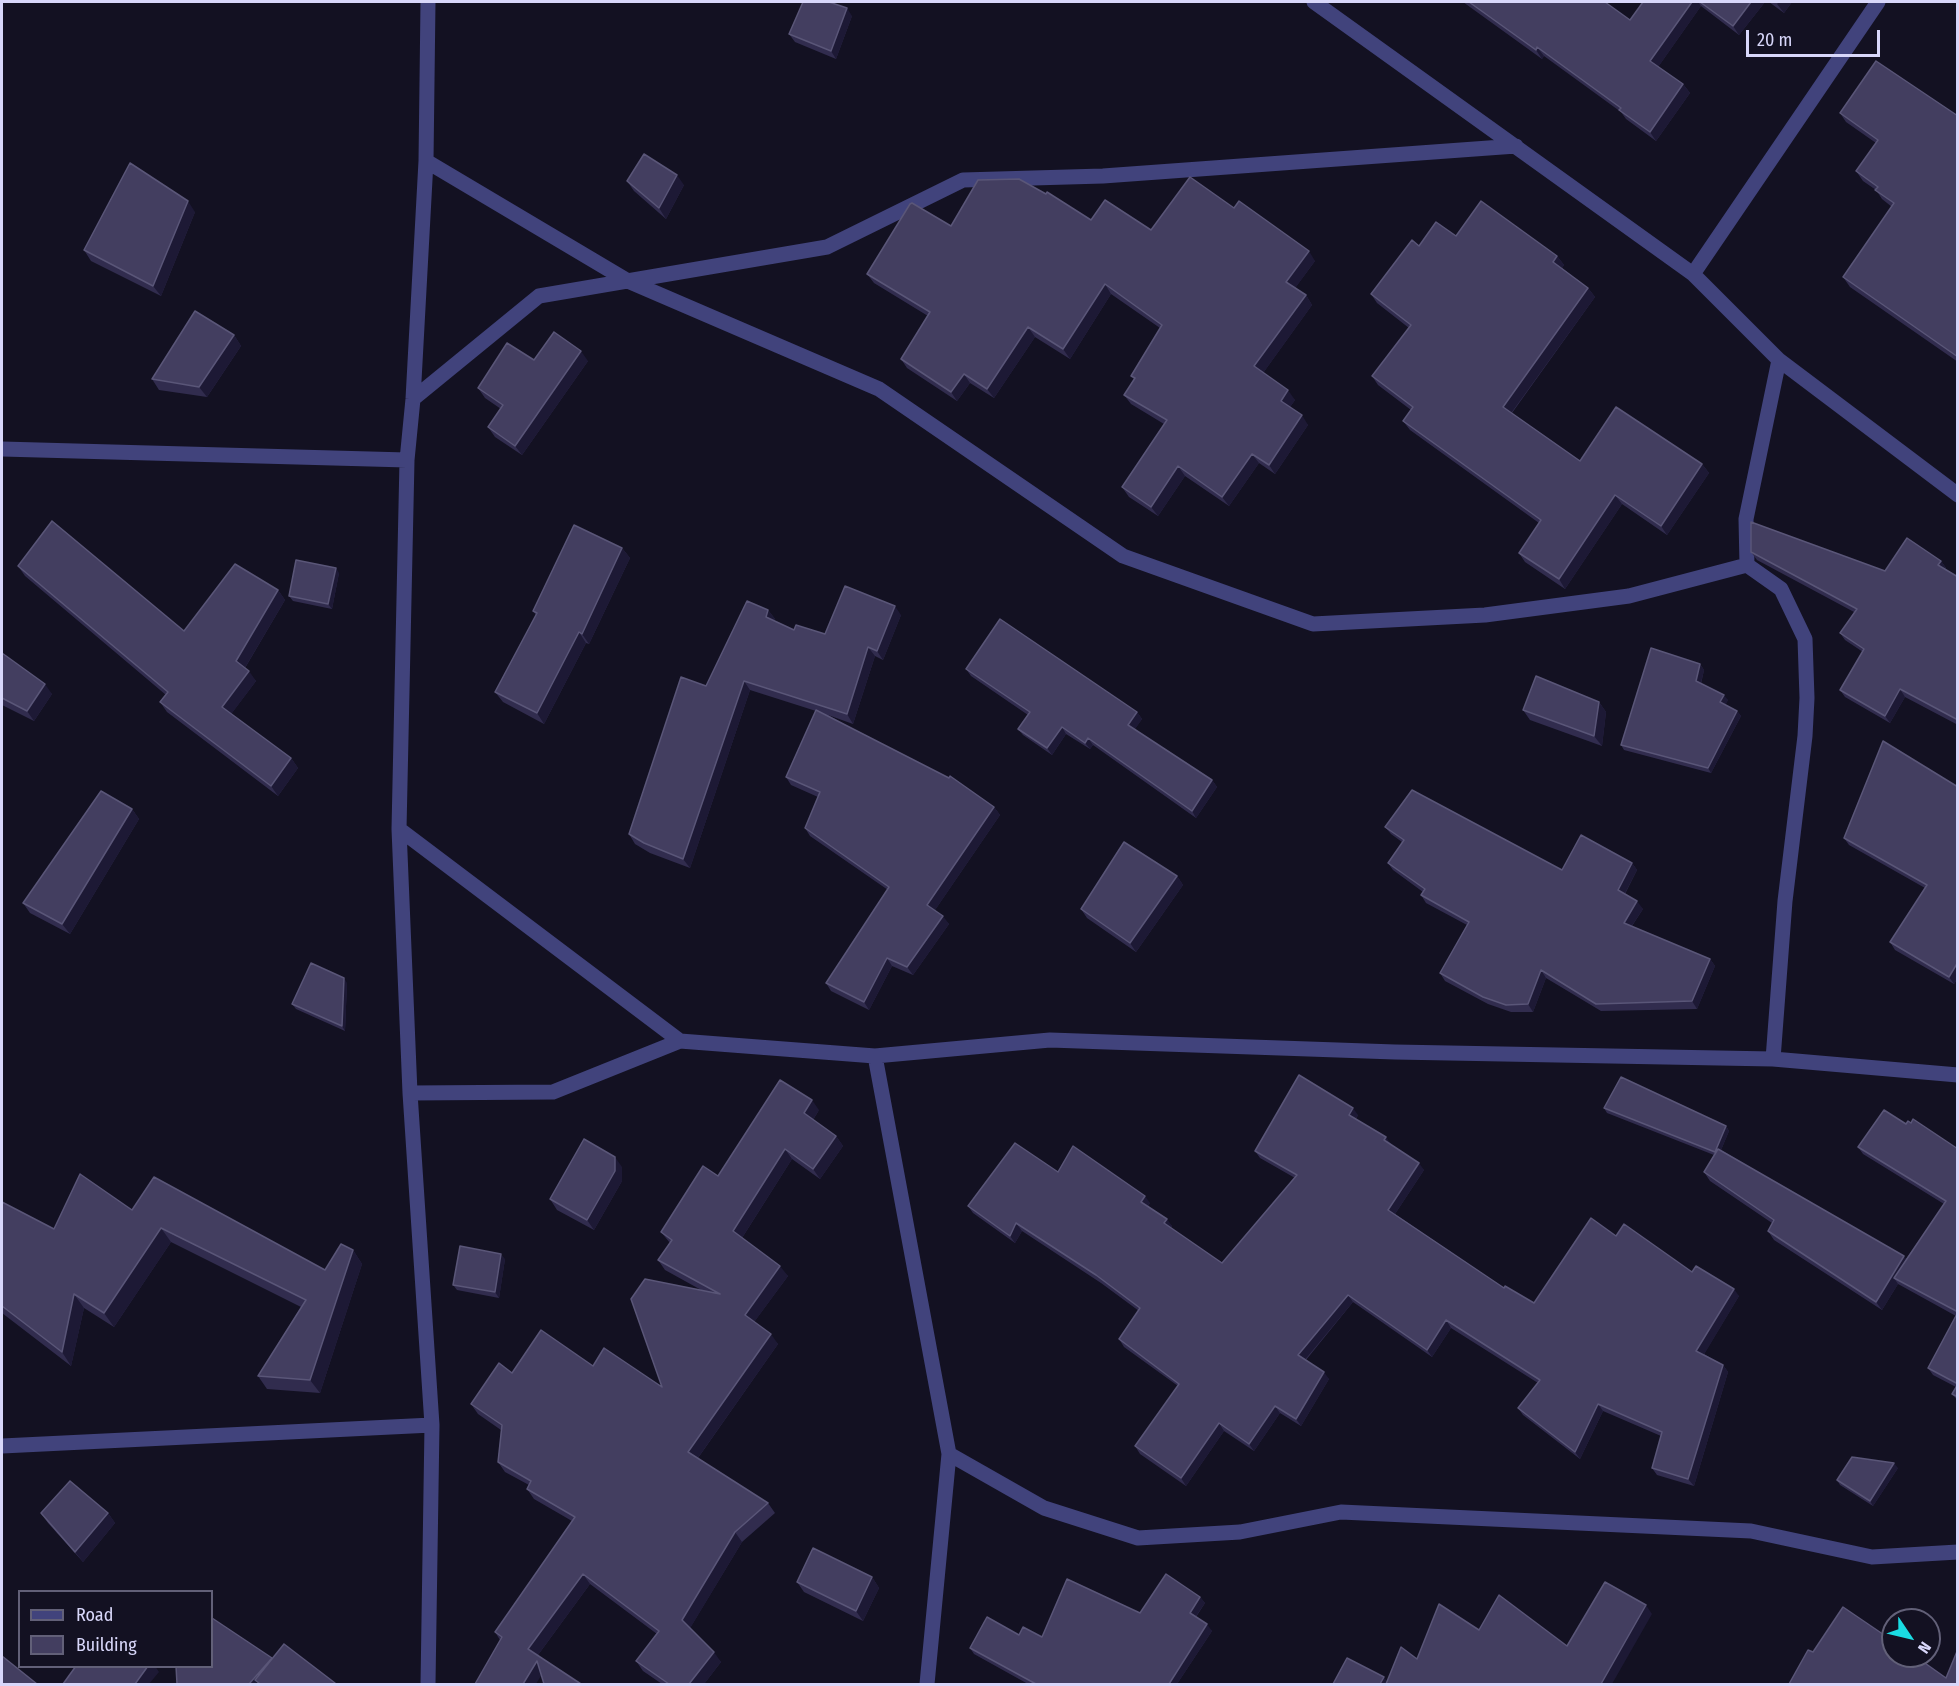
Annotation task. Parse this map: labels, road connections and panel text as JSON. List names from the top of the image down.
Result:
{
  "legend": ["Road", "Building"],
  "scale_bar": "20 m",
  "north": "bottom right"
}
